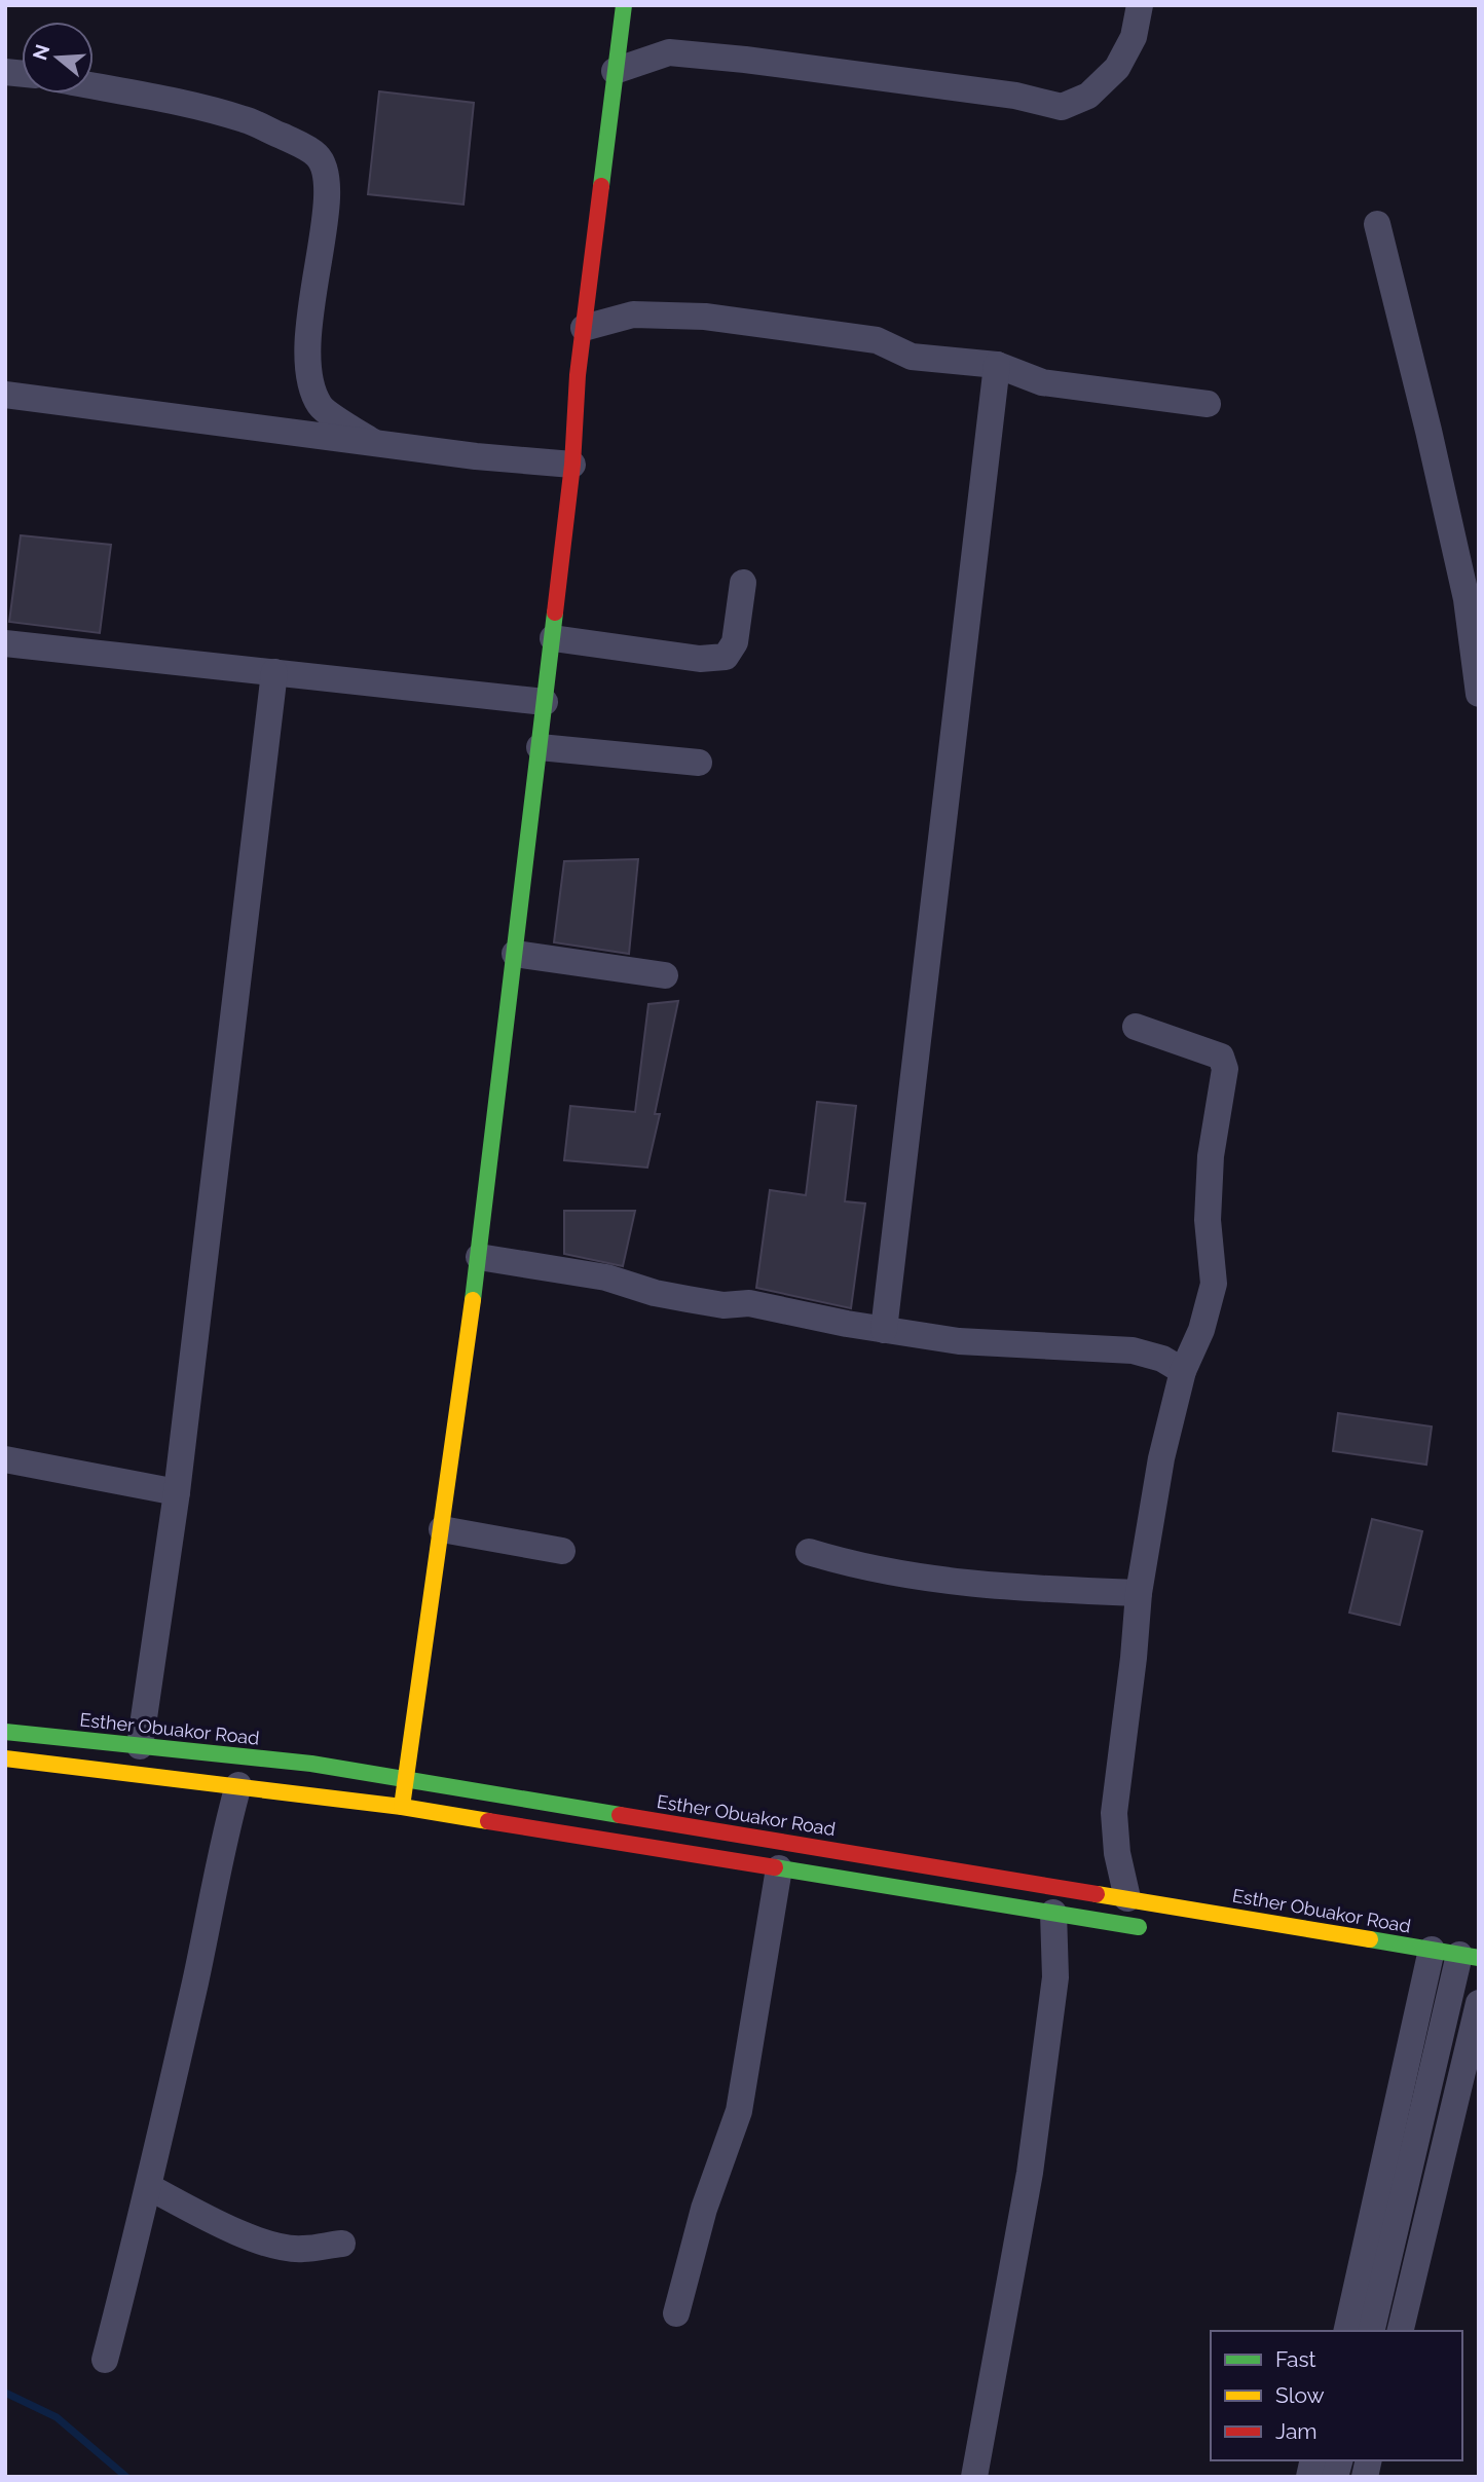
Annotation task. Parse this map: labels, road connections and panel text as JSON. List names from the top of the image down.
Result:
{
  "streets": {
    "street": ["Esther Obuakor Road"]
  },
  "legend": ["Fast", "Slow", "Jam"],
  "north": "left"
}
